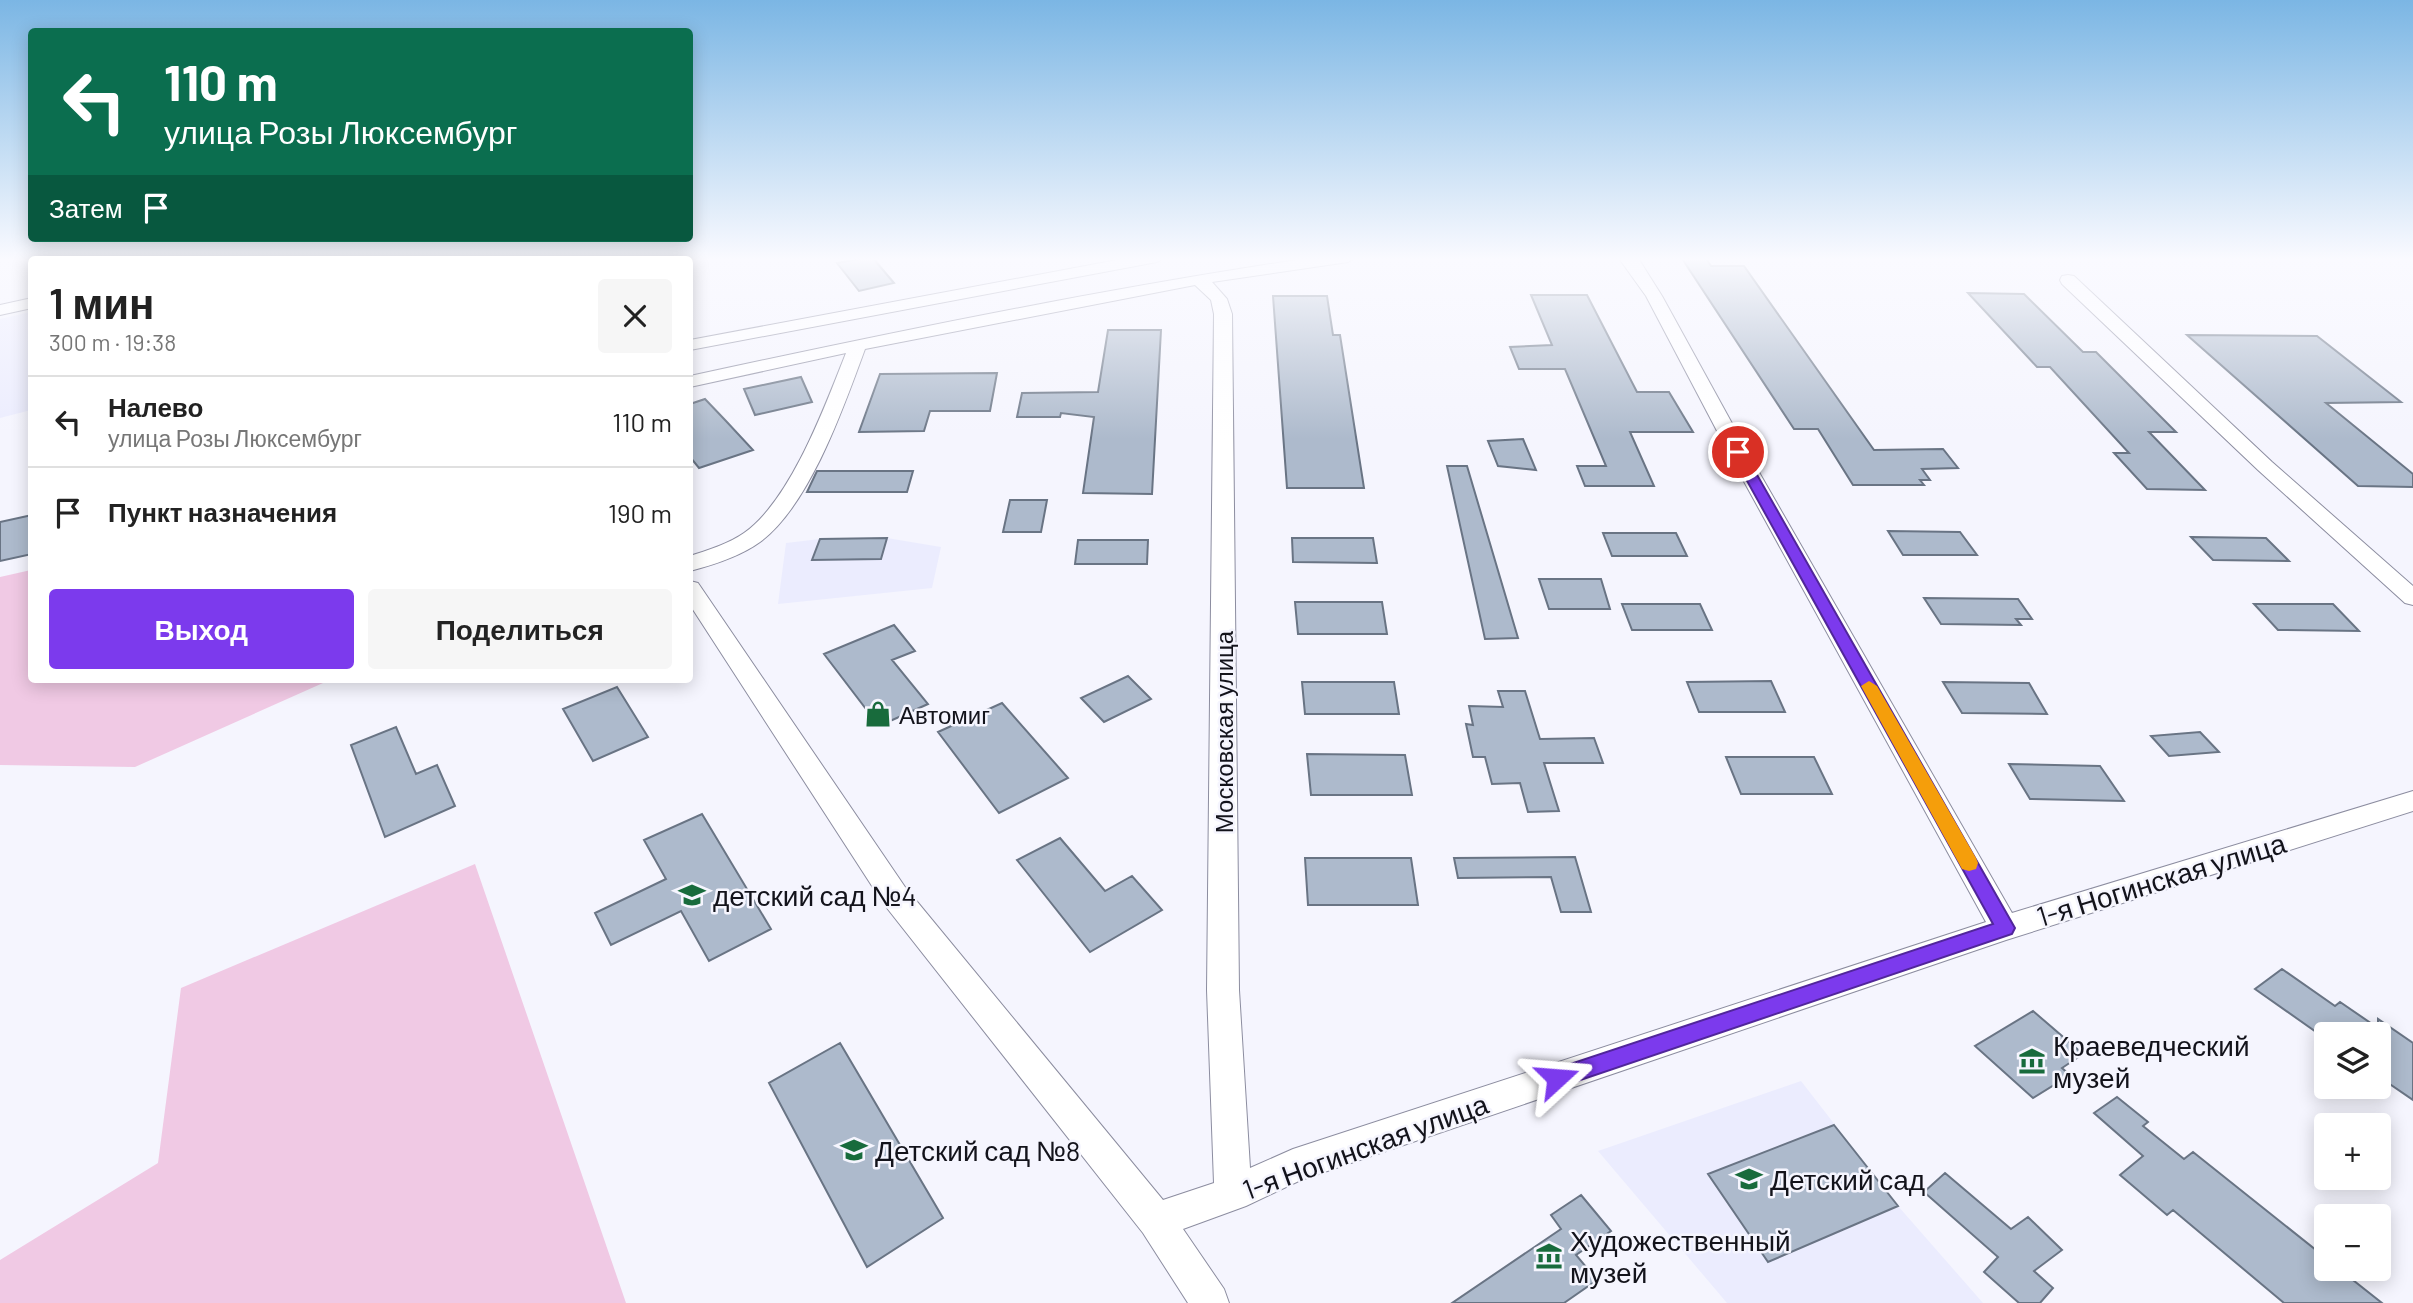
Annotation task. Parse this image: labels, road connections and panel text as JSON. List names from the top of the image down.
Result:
{
  "streets": {
    "street": ["Московская улица", "1-я Ногинская улица"]
  },
  "crossings": [
    ["Московская улица", "1-я Ногинская улица"]
  ],
  "places": {
    "shop": ["Автомиг"],
    "school or university": ["детский сад №4", "Детский сад №8", "Детский сад"],
    "museum": ["Краеведческий музей", "Художественный музей"]
  },
  "page": {
    "turn": ["110 m", "улица Розы Люксембург"],
    "then": "Затем",
    "heading": ["1 мин", "300 m · 19:38"],
    "list": [
      {
        "name": "Налево",
        "note": "улица Розы Люксембург",
        "value": "110 m"
      },
      {
        "name": "Пункт назначения",
        "value": "190 m"
      }
    ],
    "buttons": ["Выход", "Поделиться"],
    "map_buttons": ["+", "−"]
  }
}
